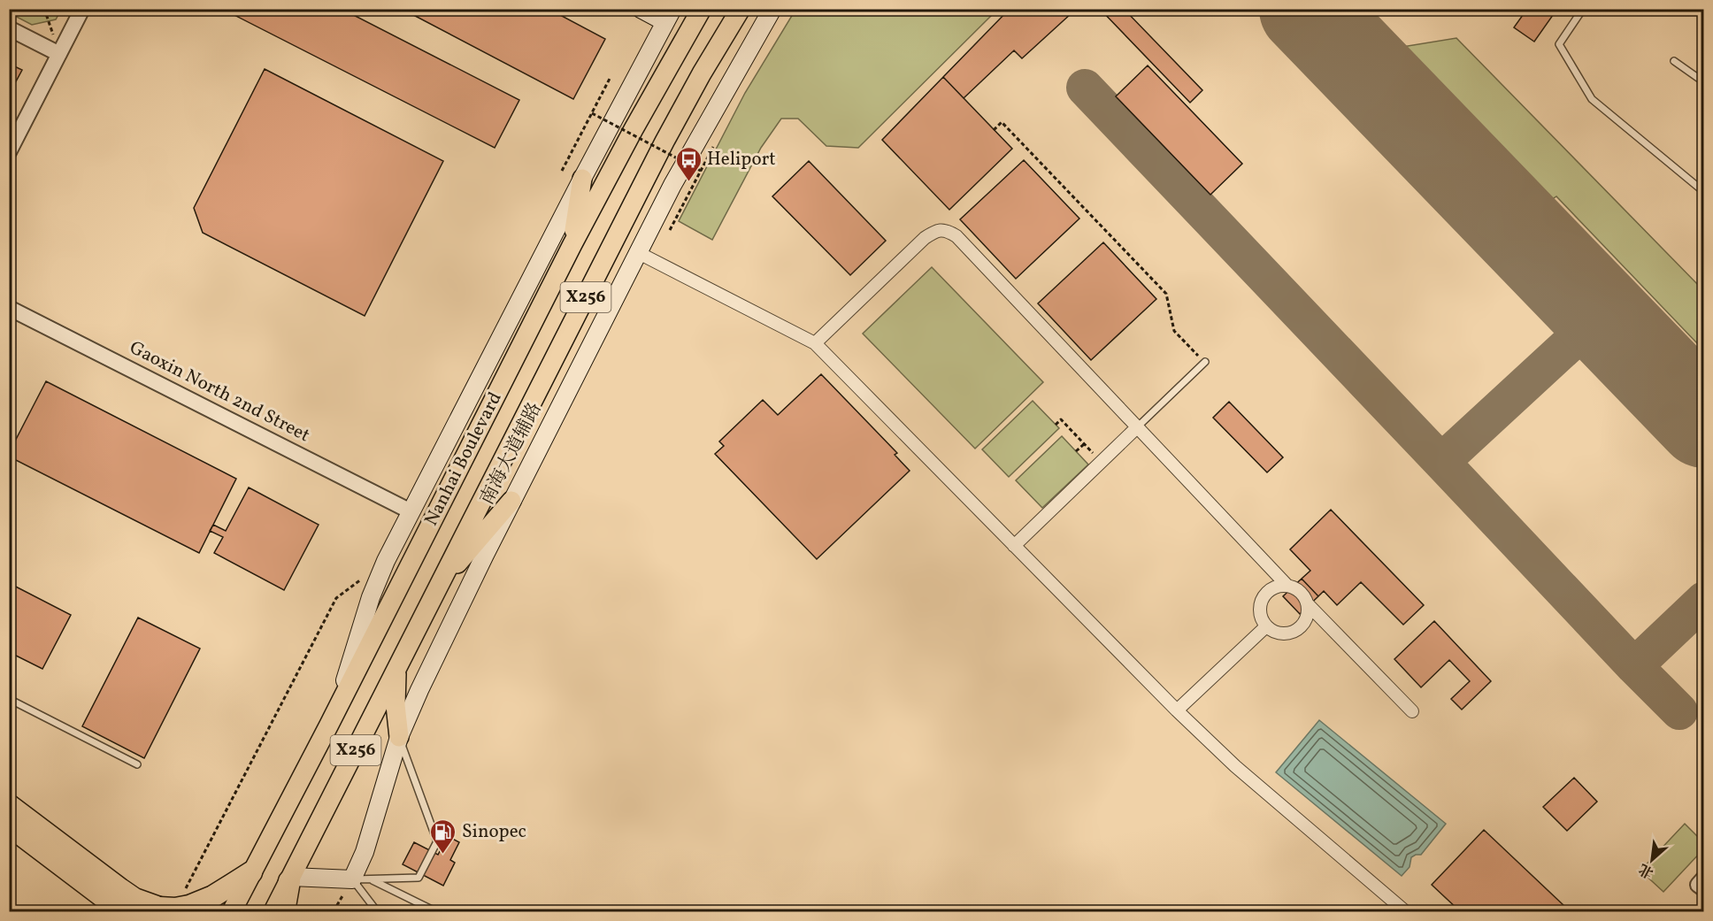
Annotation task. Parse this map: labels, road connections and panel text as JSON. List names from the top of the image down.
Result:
{
  "streets": {
    "main road": ["X256", "南海大道辅路", "Nanhai Boulevard"],
    "street": ["Gaoxin North 2nd Street"]
  },
  "places": {
    "bus stop": ["Heliport"],
    "fuel station": ["Sinopec"]
  },
  "north": "bottom left"
}
